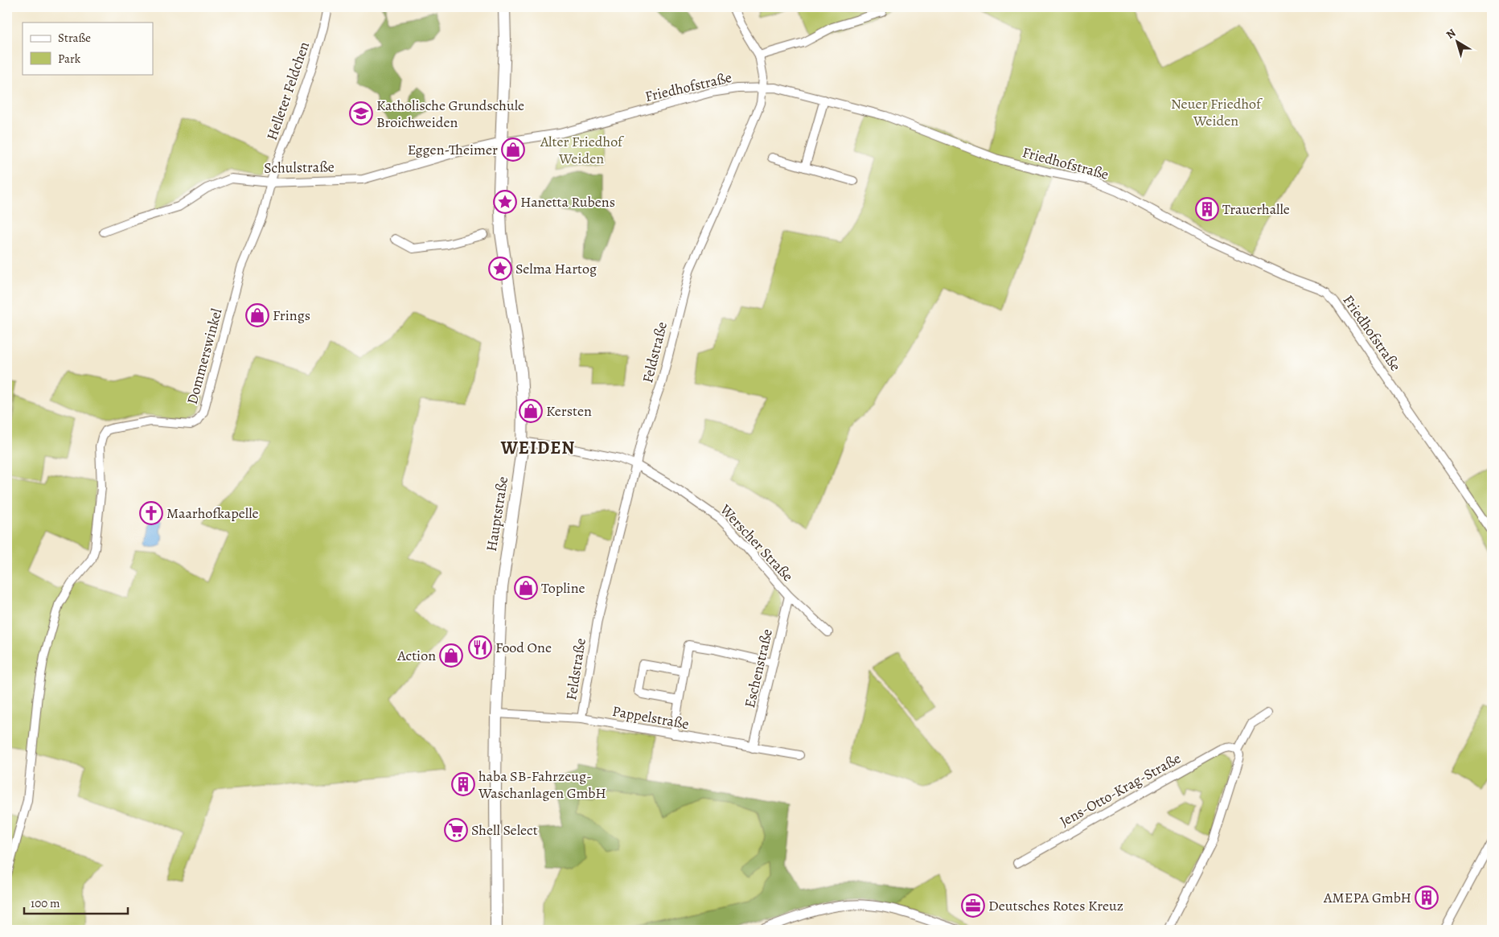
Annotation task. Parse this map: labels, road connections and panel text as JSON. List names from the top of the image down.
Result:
{
  "streets": {
    "main road": ["Hauptstraße"],
    "street": [
      "Friedhofstraße",
      "Helleter Feldchen",
      "Schulstraße",
      "Feldstraße",
      "Dommerswinkel",
      "Werscher Straße",
      "Eschenstraße",
      "Pappelstraße",
      "Jens-Otto-Krag-Straße"
    ]
  },
  "crossings": [
    ["Friedhofstraße", "Schulstraße"],
    ["Friedhofstraße", "Feldstraße"],
    ["Friedhofstraße", "Hauptstraße"],
    ["Helleter Feldchen", "Schulstraße"],
    ["Helleter Feldchen", "Dommerswinkel"],
    ["Schulstraße", "Dommerswinkel"],
    ["Schulstraße", "Hauptstraße"],
    ["Feldstraße", "Werscher Straße"],
    ["Feldstraße", "Pappelstraße"],
    ["Hauptstraße", "Werscher Straße"],
    ["Hauptstraße", "Pappelstraße"],
    ["Werscher Straße", "Eschenstraße"],
    ["Eschenstraße", "Pappelstraße"]
  ],
  "districts": ["WEIDEN"],
  "parks": ["Neuer Friedhof Weiden", "Alter Friedhof Weiden"],
  "places": {
    "school or university": ["Katholische Grundschule Broichweiden"],
    "shop": [
      "Eggen-Theimer",
      "Frings",
      "Kersten",
      "Topline",
      "Action"
    ],
    "place": ["Hanetta Rubens", "Selma Hartog"],
    "building": ["Trauerhalle", "haba SB-Fahrzeug- Waschanlagen GmbH", "AMEPA GmbH"],
    "church": ["Maarhofkapelle"],
    "restaurant": ["Food One"],
    "supermarket": ["Shell Select"],
    "office": ["Deutsches Rotes Kreuz"]
  },
  "legend": ["Straße", "Park"],
  "scale_bar": "100 m",
  "north": "top left"
}
